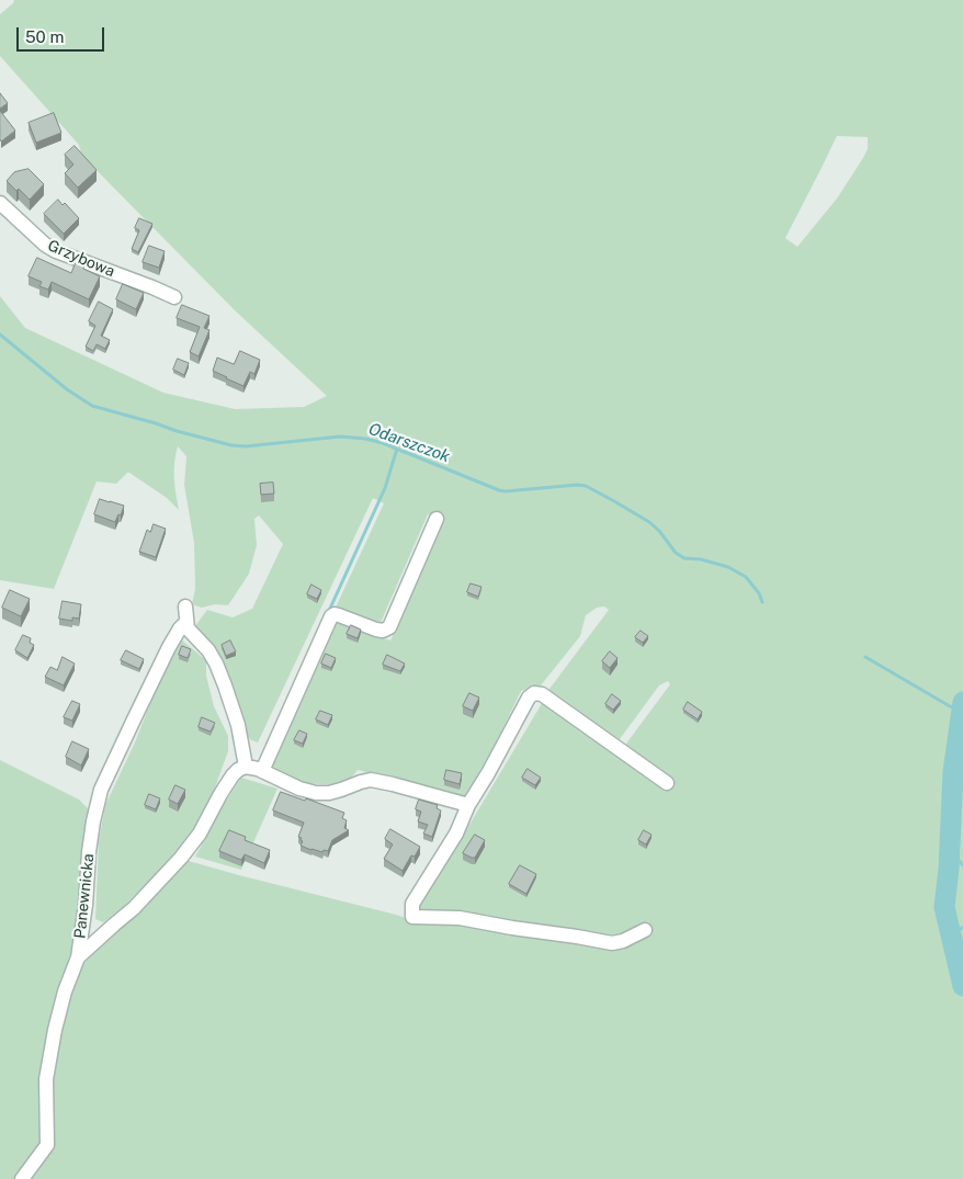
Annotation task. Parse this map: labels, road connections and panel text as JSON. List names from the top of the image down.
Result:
{
  "streets": {
    "street": ["Grzybowa", "Panewnicka"]
  },
  "water": ["Odarszczok"],
  "scale_bar": "50 m"
}
